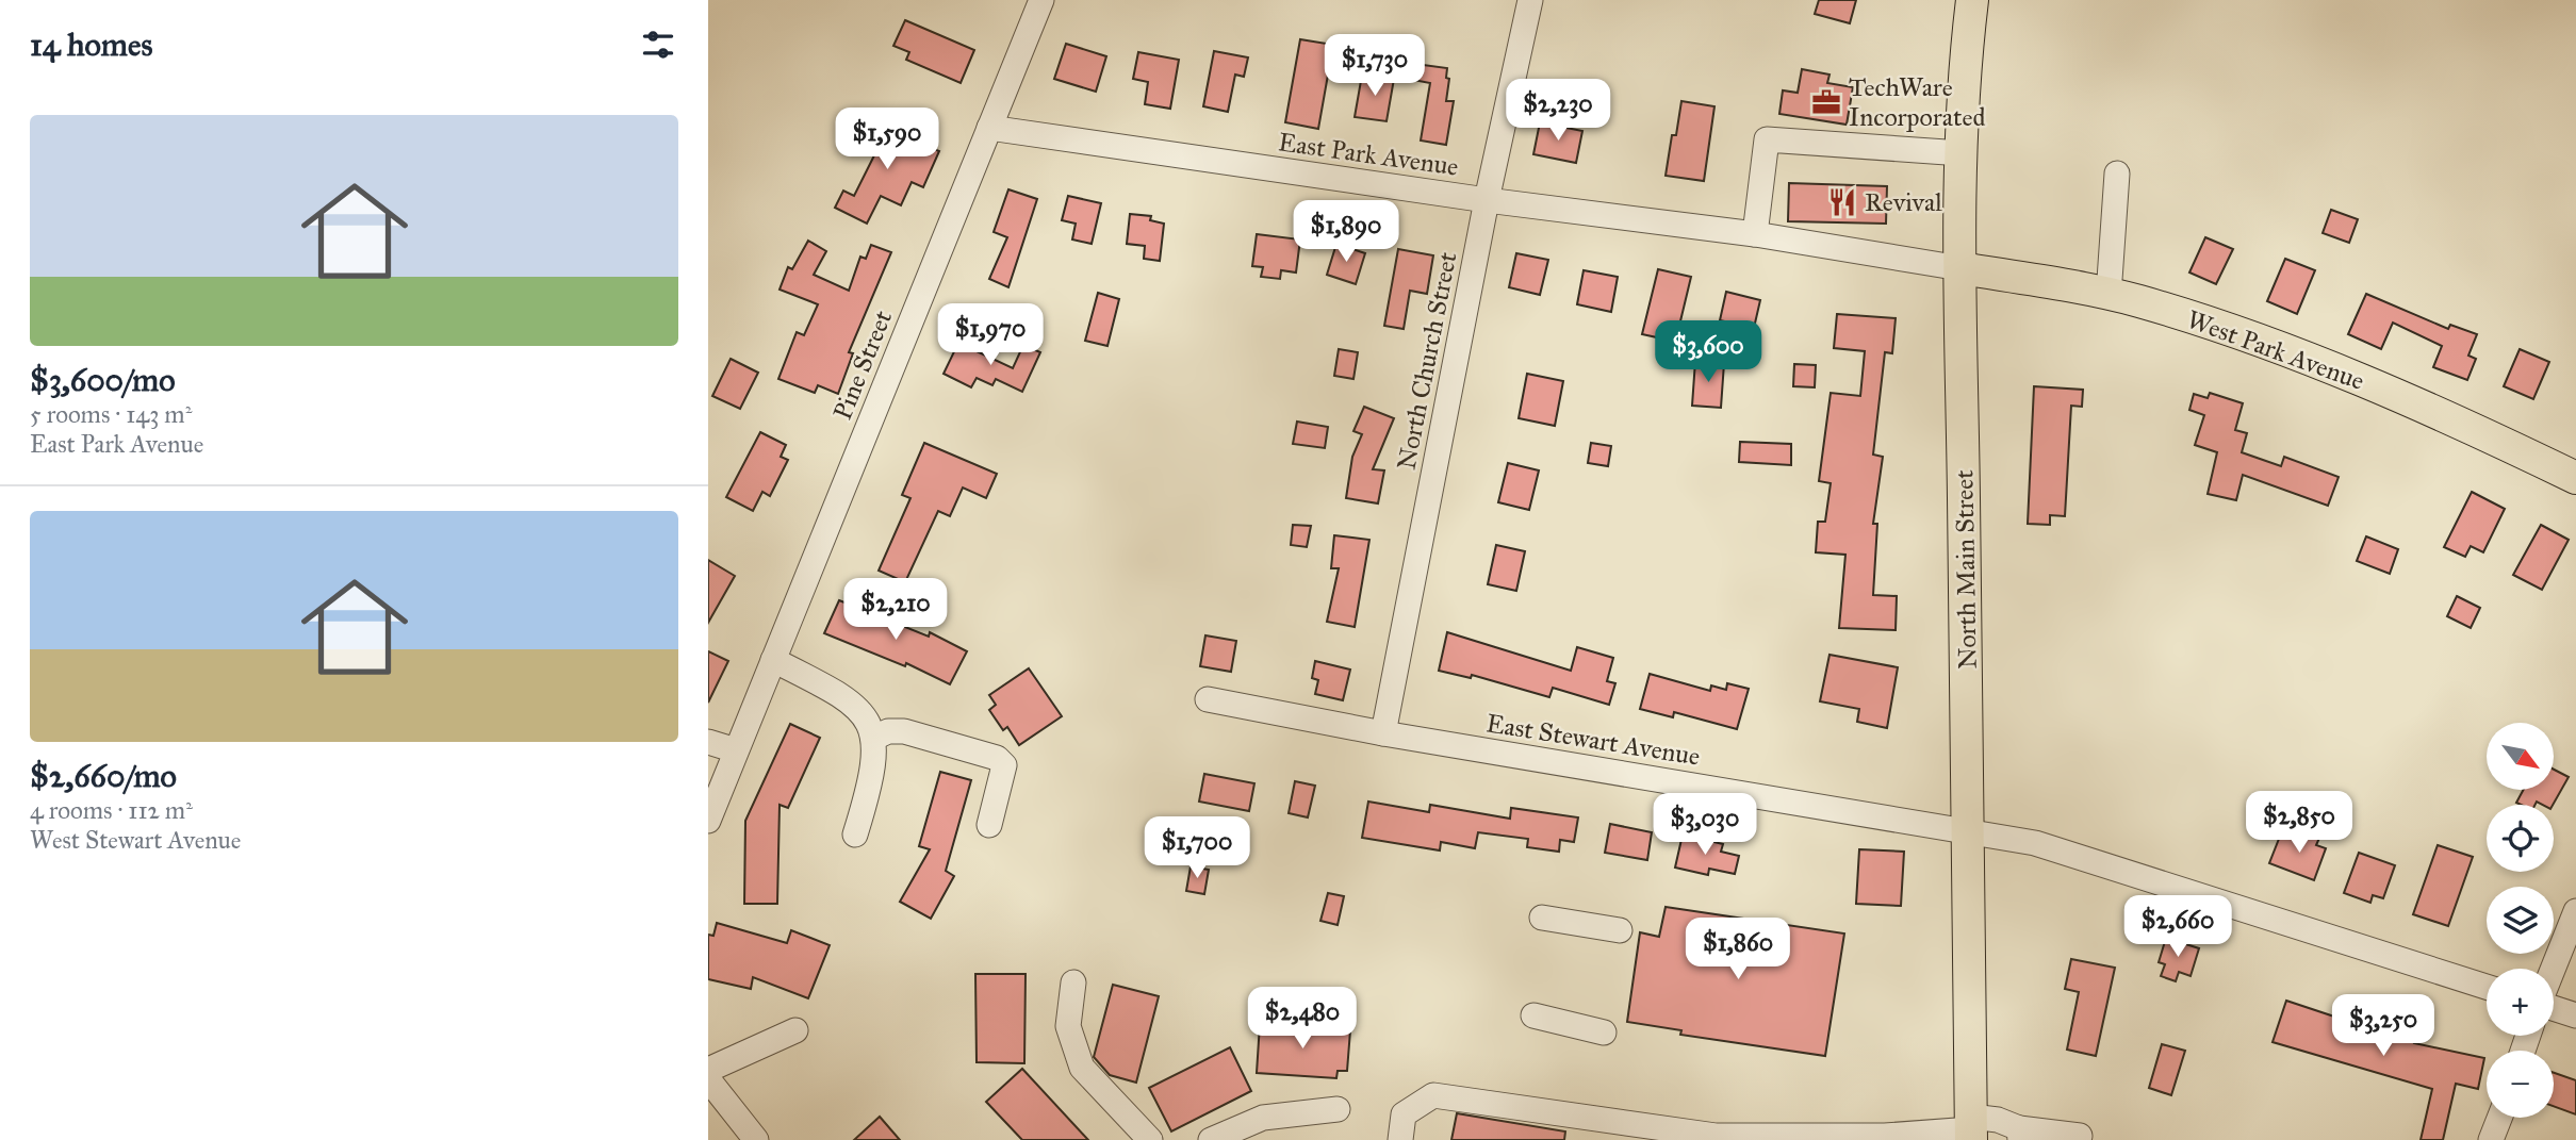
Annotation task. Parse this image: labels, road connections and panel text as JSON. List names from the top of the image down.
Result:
{
  "streets": {
    "main road": ["West Park Avenue", "North Main Street"],
    "street": [
      "East Park Avenue",
      "North Church Street",
      "Pine Street",
      "East Stewart Avenue"
    ]
  },
  "crossings": [
    ["East Park Avenue", "West Park Avenue"],
    ["East Park Avenue", "North Church Street"],
    ["East Park Avenue", "Pine Street"],
    ["East Park Avenue", "North Main Street"],
    ["West Park Avenue", "North Main Street"],
    ["North Church Street", "East Stewart Avenue"],
    ["North Main Street", "East Stewart Avenue"]
  ],
  "places": {
    "office": ["TechWare Incorporated"],
    "restaurant": ["Revival"]
  },
  "north": "bottom right",
  "page": {
    "heading": "14 homes",
    "price": [
      "$1,730",
      "$2,230",
      "$1,590",
      "$1,890",
      "$1,970",
      "$3,600",
      "$2,210",
      "$2,850",
      "$3,030",
      "$1,700",
      "$2,660",
      "$1,860",
      "$2,480",
      "$3,250"
    ],
    "list": [
      {
        "name": "$3,600/mo",
        "note": "5 rooms · 143 m² · East Park Avenue"
      },
      {
        "name": "$2,660/mo",
        "note": "4 rooms · 112 m² · West Stewart Avenue"
      }
    ],
    "map_buttons": ["+", "−"]
  }
}
